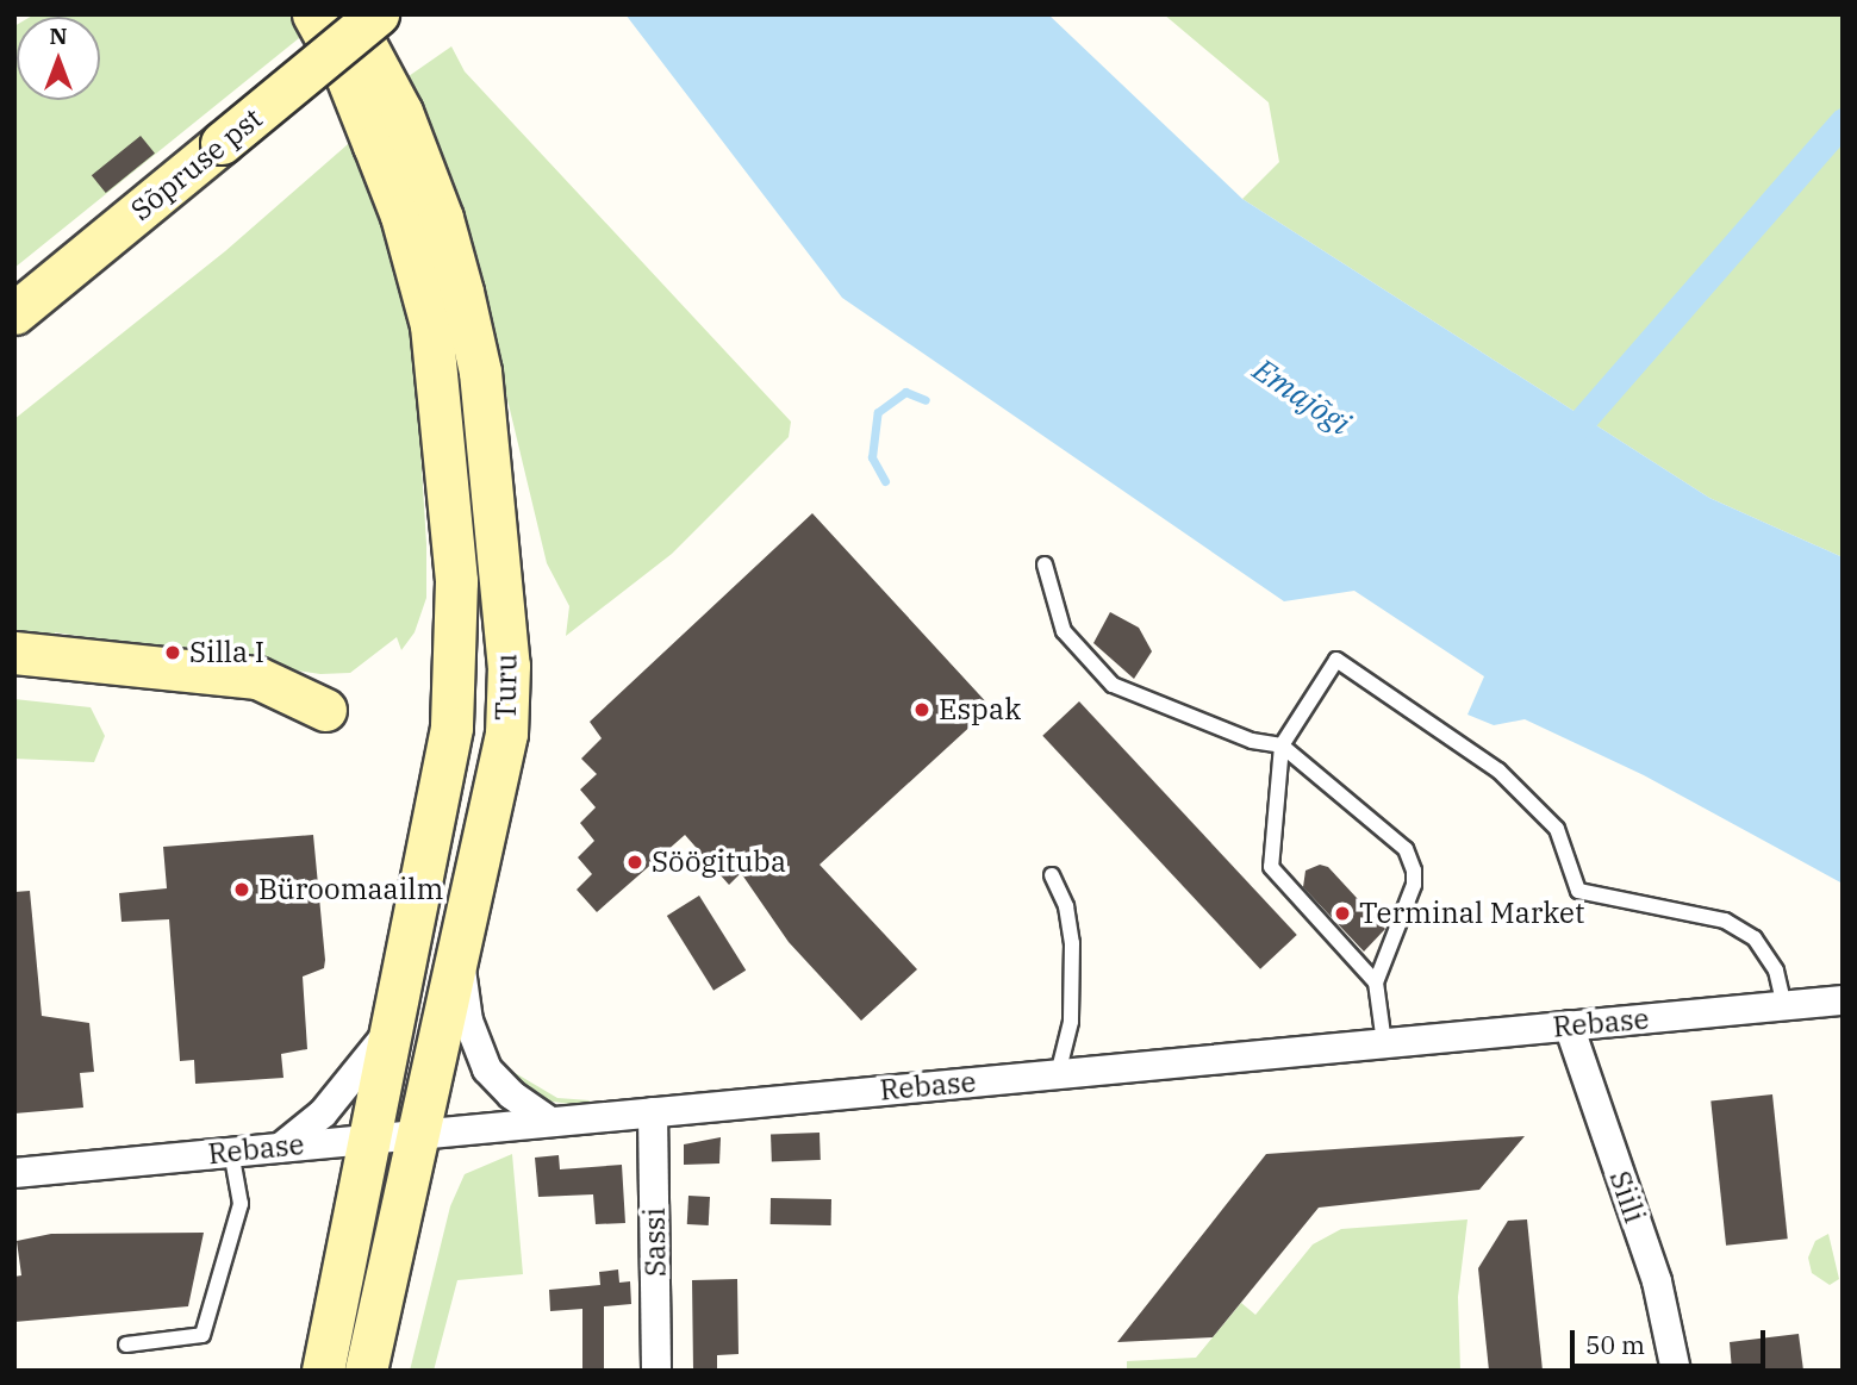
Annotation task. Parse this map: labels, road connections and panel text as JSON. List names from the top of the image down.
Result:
{
  "streets": {
    "main road": ["Sõpruse pst", "Turu"],
    "street": ["Rebase", "Siili", "Sassi"]
  },
  "crossings": [
    ["Turu", "Rebase"],
    ["Rebase", "Siili"],
    ["Rebase", "Sassi"]
  ],
  "water": ["Emajõgi"],
  "places": [
    "Silla I",
    "Espak",
    "Söögituba",
    "Büroomaailm",
    "Terminal Market"
  ],
  "scale_bar": "50 m",
  "north": "top"
}
